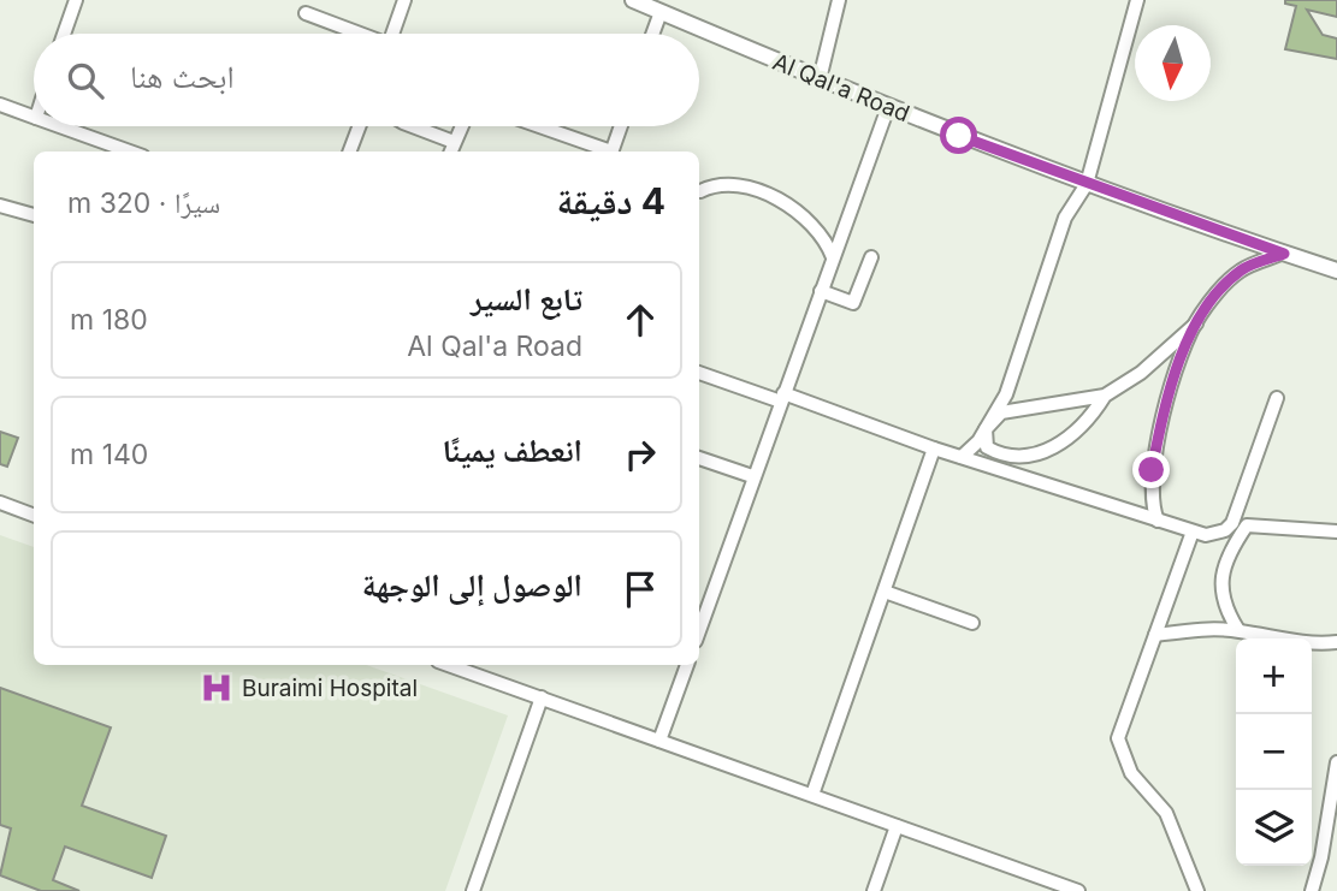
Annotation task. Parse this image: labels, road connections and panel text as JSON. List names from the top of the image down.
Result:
{
  "streets": {
    "street": ["Al Qal'a Road"]
  },
  "places": {
    "hospital": ["Buraimi Hospital"]
  },
  "north": "bottom",
  "page": {
    "search": "ابحث هنا",
    "heading": ["4 دقيقة", "سيرًا · 320 m"],
    "list": [
      ["تابع السير", "Al Qal'a Road", "180 m"],
      ["انعطف يمينًا", "140 m"],
      "الوصول إلى الوجهة"
    ],
    "map_buttons": ["+", "−"]
  }
}
